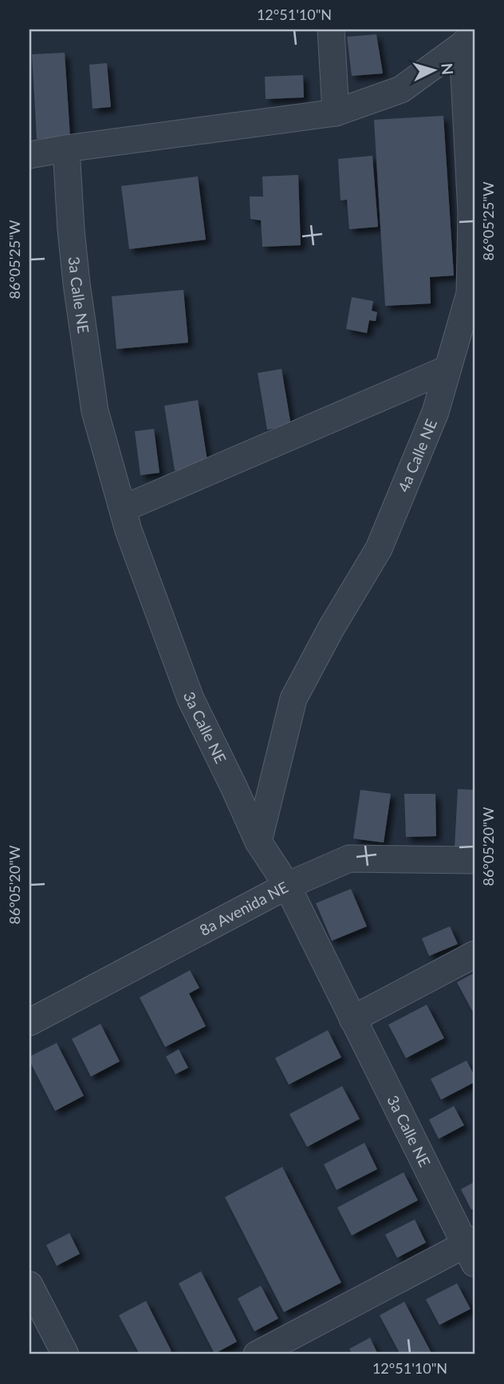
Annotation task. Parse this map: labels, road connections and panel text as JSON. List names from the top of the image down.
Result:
{
  "streets": {
    "street": ["3a Calle NE", "4a Calle NE", "8a Avenida NE"]
  },
  "crossings": [
    ["3a Calle NE", "4a Calle NE"],
    ["3a Calle NE", "8a Avenida NE"]
  ],
  "north": "right",
  "coordinates": ["12°51'10\"N", "86°05'25\"W", "86°05'20\"W"]
}
